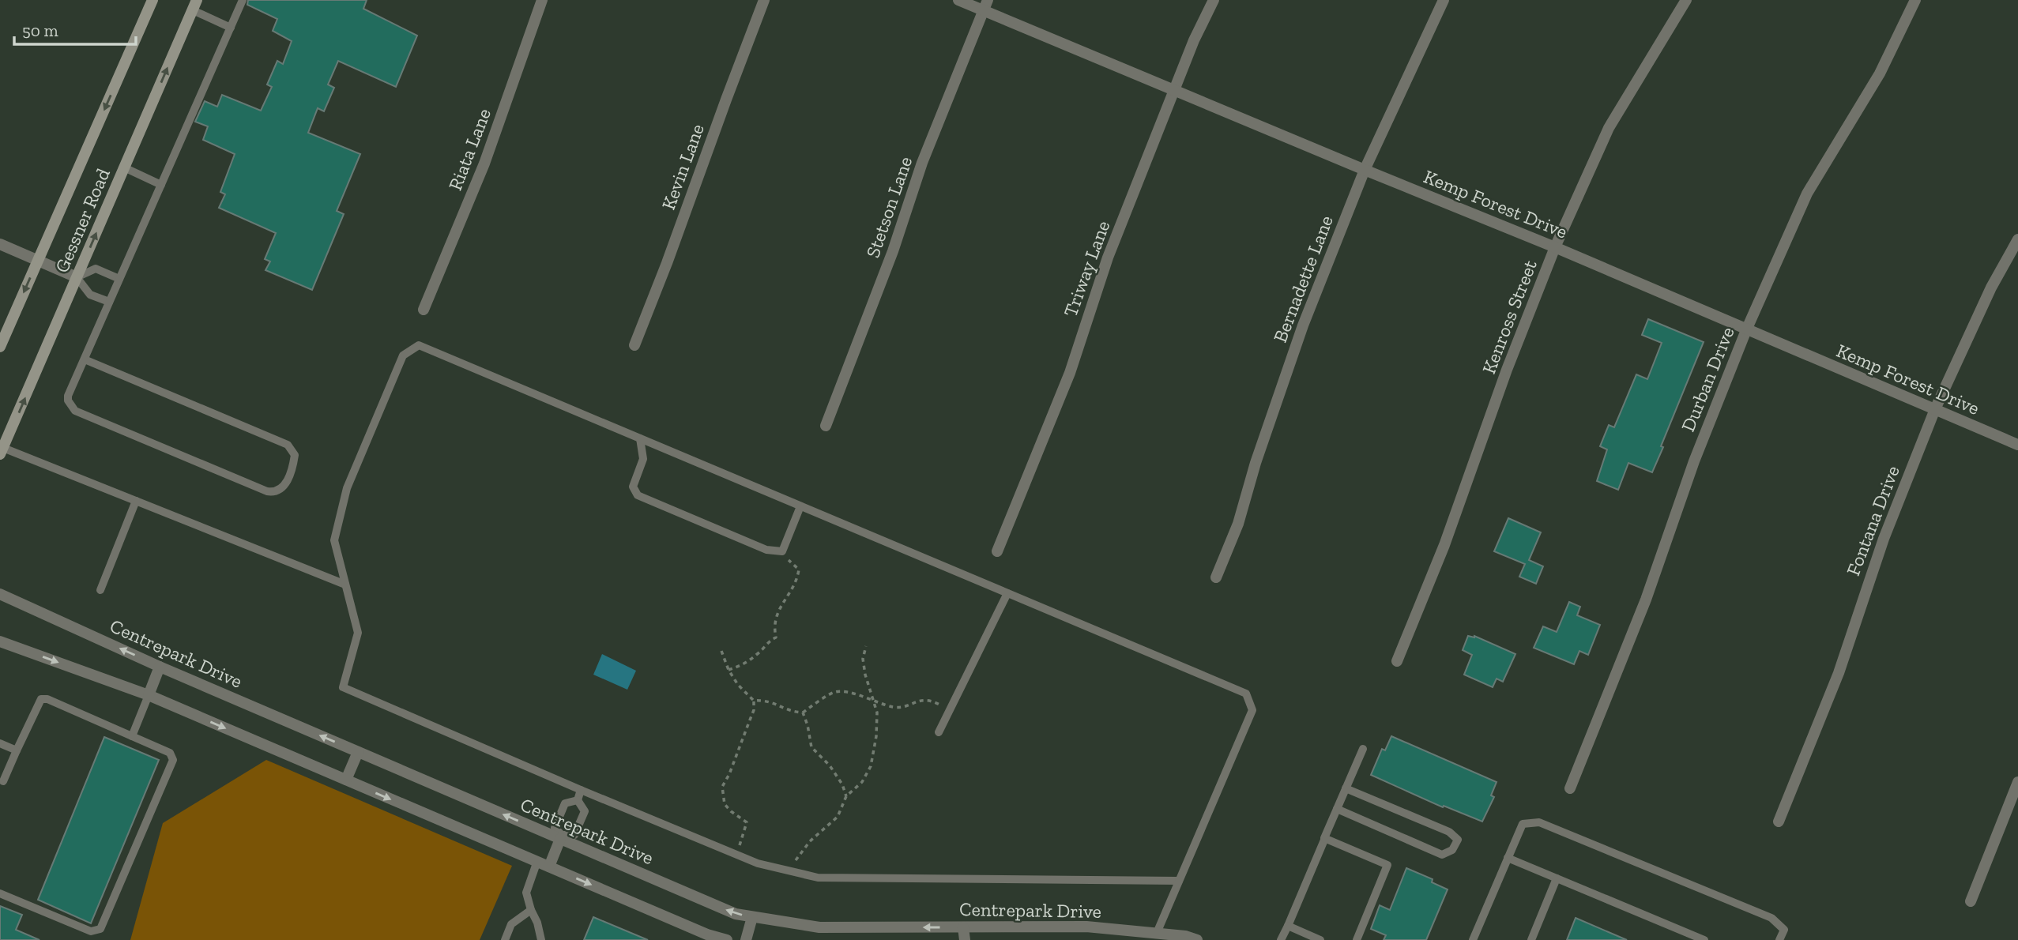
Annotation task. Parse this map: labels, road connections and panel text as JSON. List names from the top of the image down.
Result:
{
  "streets": {
    "main road": ["Gessner Road"],
    "street": [
      "Riata Lane",
      "Kevin Lane",
      "Kemp Forest Drive",
      "Stetson Lane",
      "Triway Lane",
      "Bernadette Lane",
      "Kenross Street",
      "Durban Drive",
      "Fontana Drive",
      "Centrepark Drive"
    ]
  },
  "crossings": [
    ["Kemp Forest Drive", "Stetson Lane"],
    ["Kemp Forest Drive", "Triway Lane"],
    ["Kemp Forest Drive", "Bernadette Lane"],
    ["Kemp Forest Drive", "Kenross Street"],
    ["Kemp Forest Drive", "Durban Drive"],
    ["Kemp Forest Drive", "Fontana Drive"]
  ],
  "scale_bar": "50 m"
}
